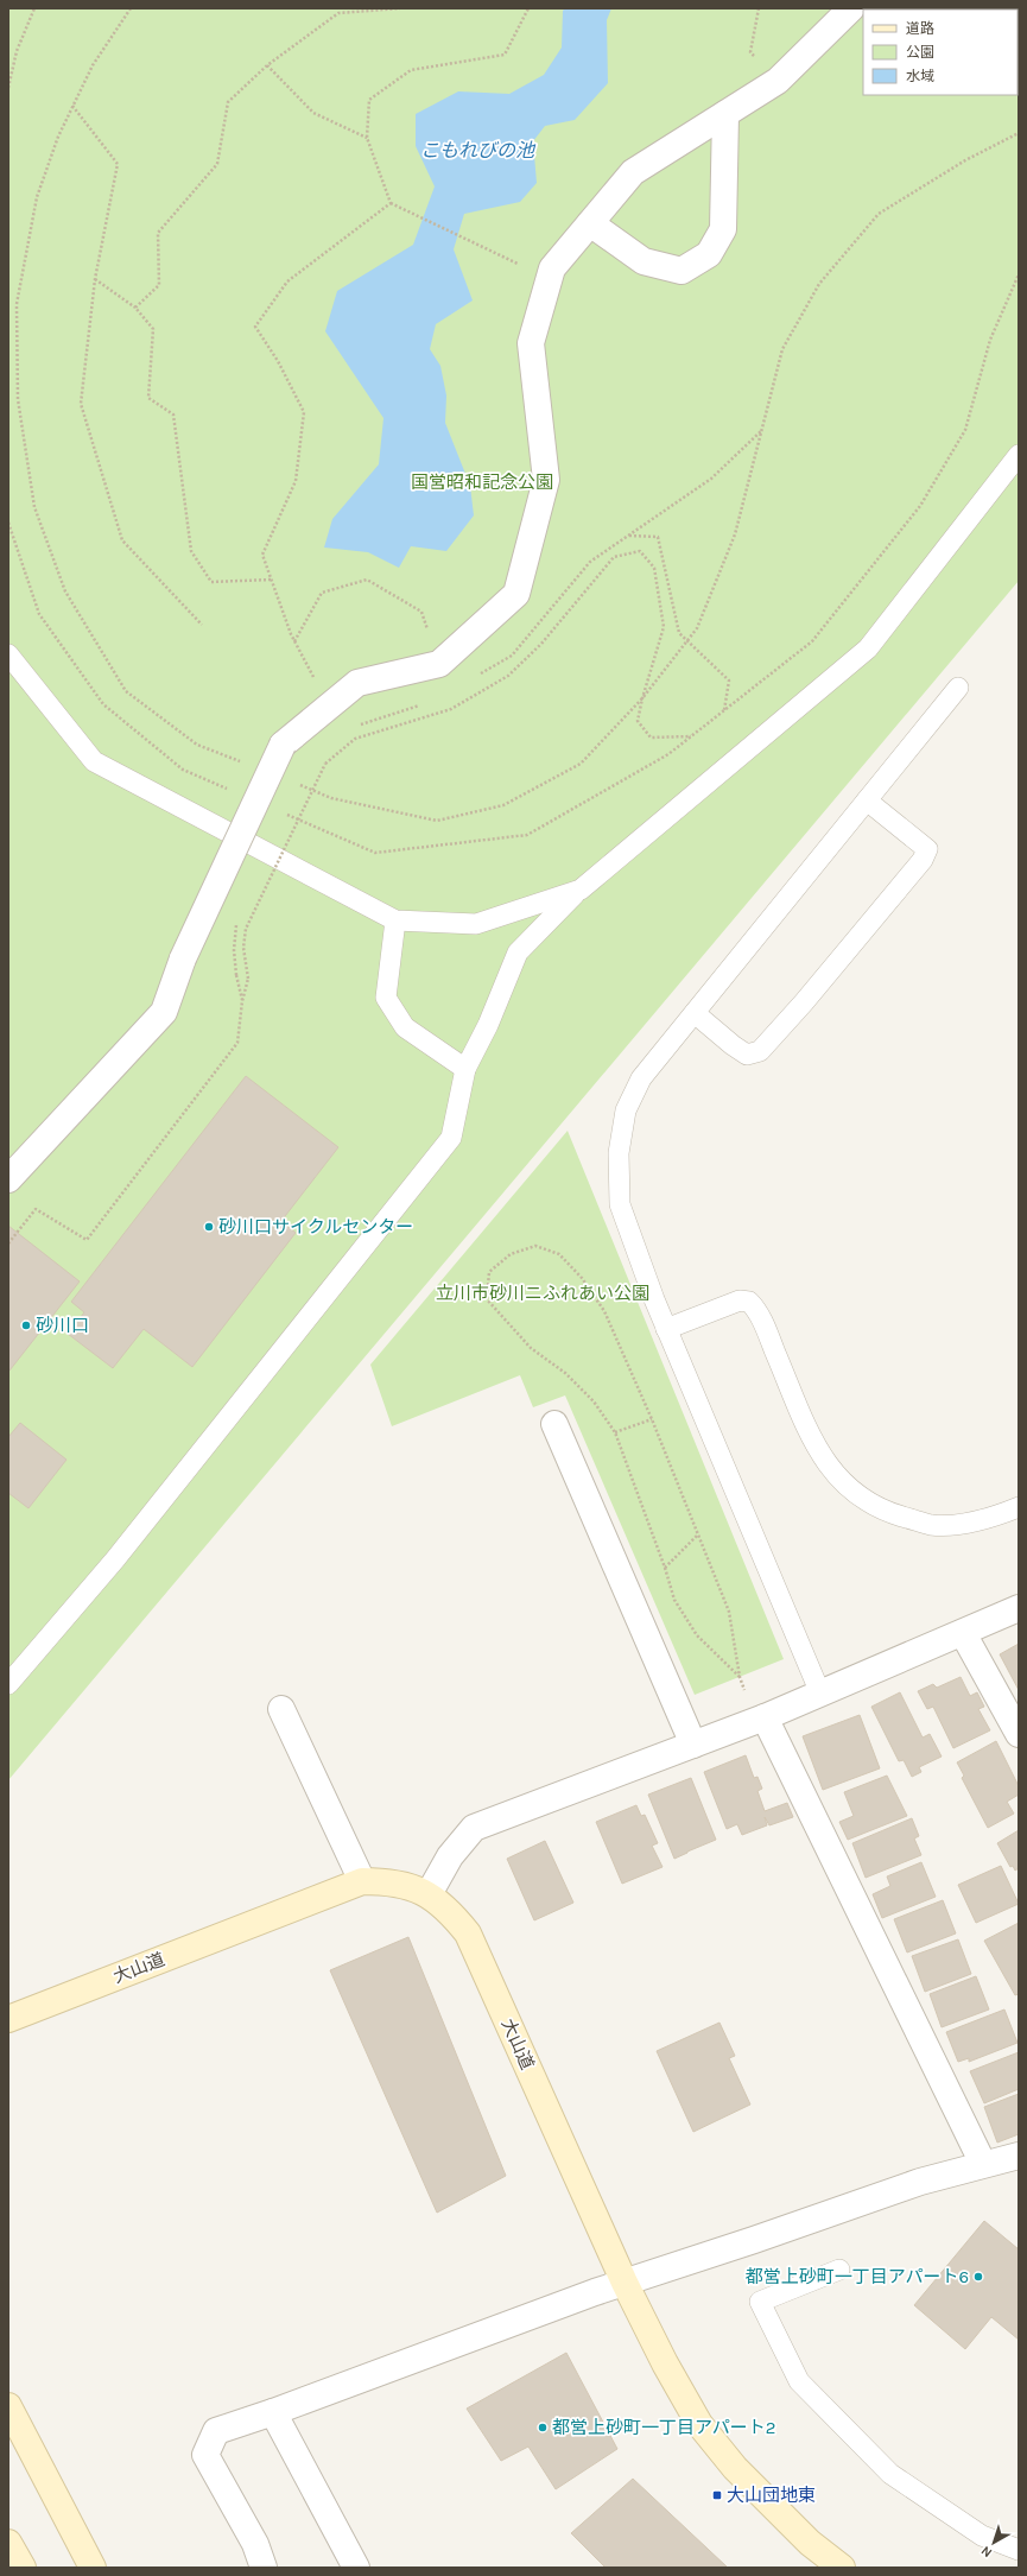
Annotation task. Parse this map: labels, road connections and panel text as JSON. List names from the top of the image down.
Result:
{
  "streets": {
    "street": ["大山道"]
  },
  "water": ["こもれびの池"],
  "parks": ["国営昭和記念公園", "立川市砂川ニふれあい公園"],
  "places": {
    "other": [
      "砂川口サイクルセンター",
      "砂川口",
      "都営上砂町一丁目アパート6",
      "都営上砂町一丁目アパート2"
    ],
    "transit": ["大山団地東"]
  },
  "legend": ["道路", "公園", "水域"],
  "north": "bottom left"
}
